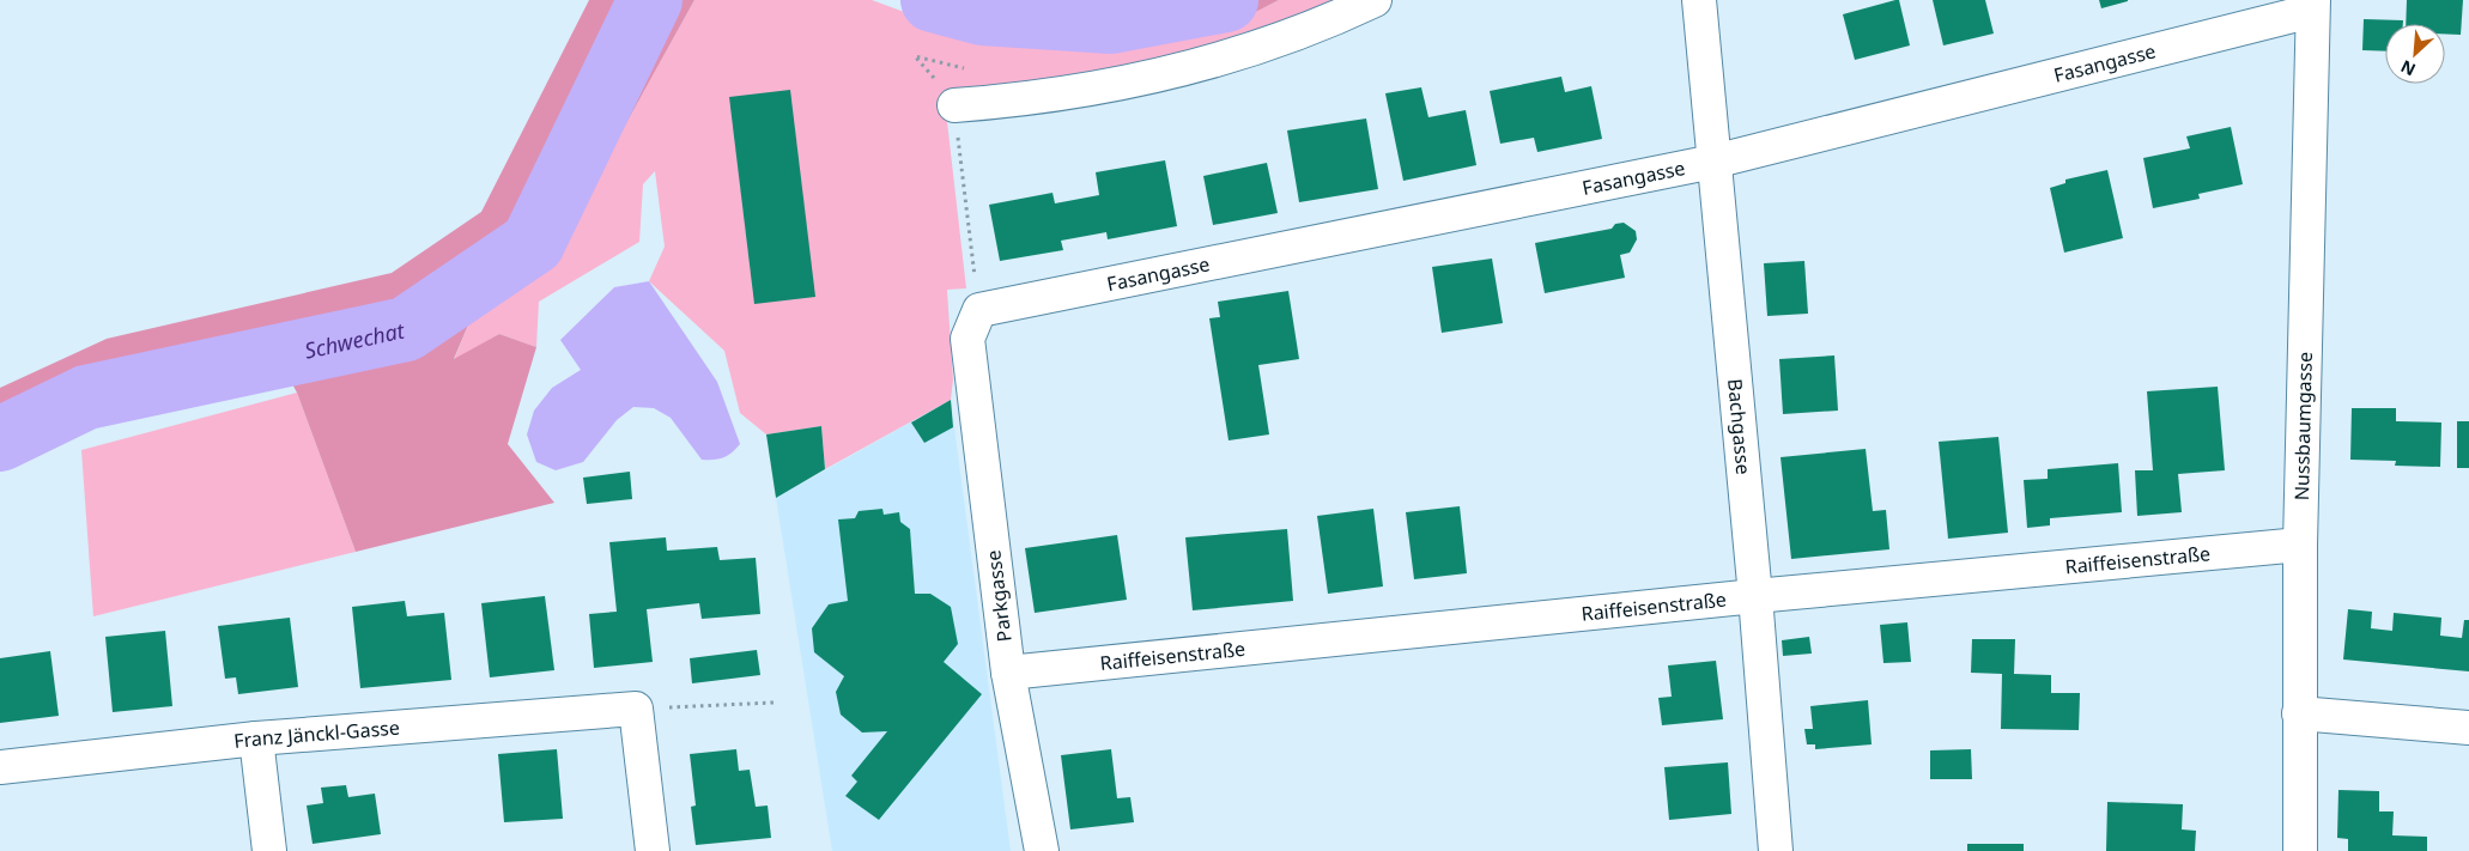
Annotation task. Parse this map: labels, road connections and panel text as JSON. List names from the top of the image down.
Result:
{
  "streets": {
    "street": [
      "Fasangasse",
      "Bachgasse",
      "Nussbaumgasse",
      "Raiffeisenstraße",
      "Parkgasse",
      "Franz Jänckl-Gasse"
    ]
  },
  "crossings": [
    ["Fasangasse", "Bachgasse"],
    ["Fasangasse", "Nussbaumgasse"],
    ["Fasangasse", "Parkgasse"],
    ["Bachgasse", "Raiffeisenstraße"],
    ["Nussbaumgasse", "Raiffeisenstraße"],
    ["Raiffeisenstraße", "Parkgasse"]
  ],
  "water": ["Schwechat"],
  "north": "bottom left"
}
